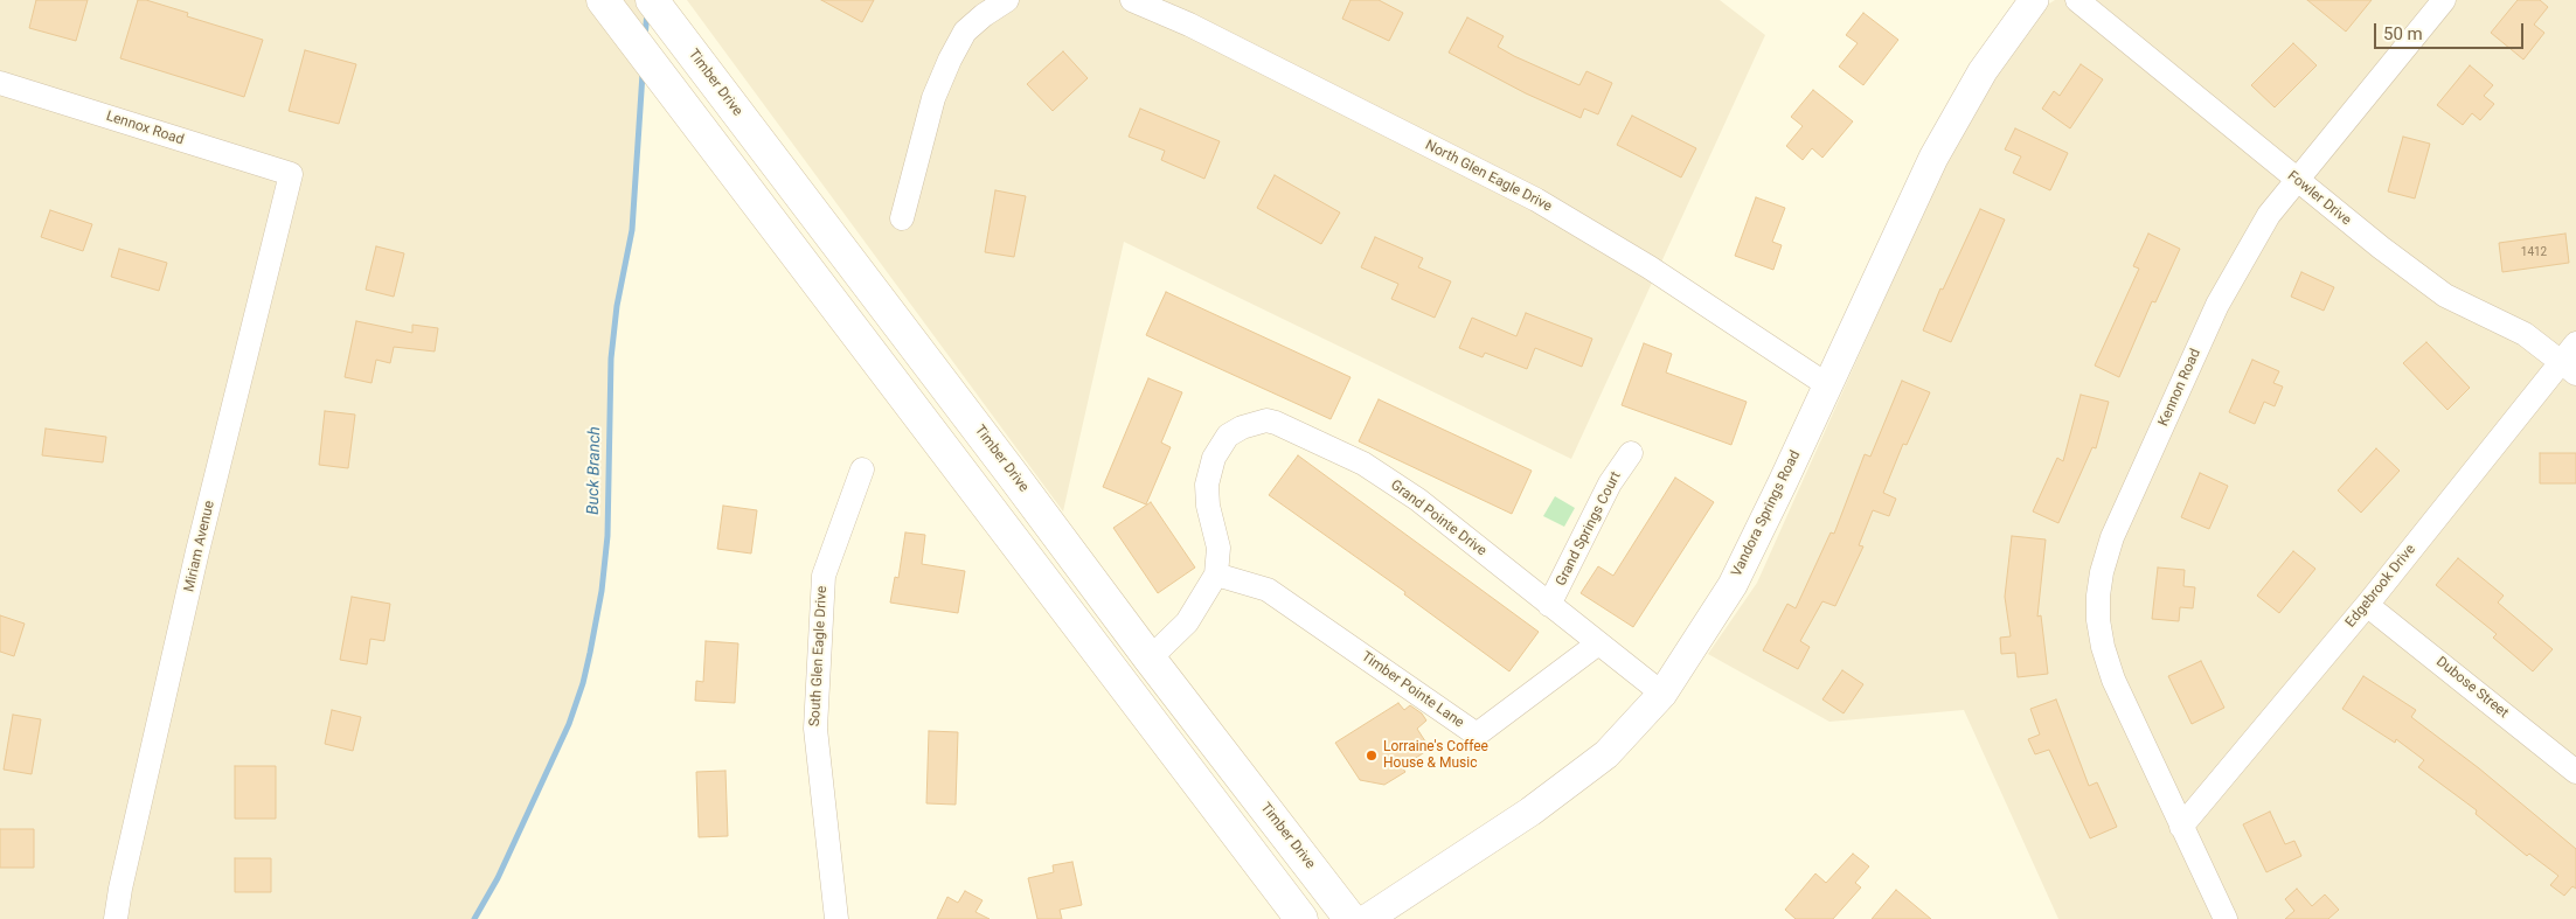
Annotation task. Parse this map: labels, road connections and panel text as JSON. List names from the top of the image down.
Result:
{
  "streets": {
    "main road": ["Timber Drive"],
    "street": [
      "Lennox Road",
      "North Glen Eagle Drive",
      "Fowler Drive",
      "Kennon Road",
      "Vandora Springs Road",
      "Grand Pointe Drive",
      "Grand Springs Court",
      "Miriam Avenue",
      "Edgebrook Drive",
      "South Glen Eagle Drive",
      "Dubose Street",
      "Timber Pointe Lane"
    ]
  },
  "crossings": [
    ["Timber Drive", "Grand Pointe Drive"],
    ["Lennox Road", "Miriam Avenue"],
    ["North Glen Eagle Drive", "Vandora Springs Road"],
    ["Fowler Drive", "Kennon Road"],
    ["Fowler Drive", "Edgebrook Drive"],
    ["Kennon Road", "Edgebrook Drive"],
    ["Vandora Springs Road", "Grand Pointe Drive"],
    ["Grand Pointe Drive", "Grand Springs Court"],
    ["Grand Pointe Drive", "Timber Pointe Lane"],
    ["Edgebrook Drive", "Dubose Street"]
  ],
  "water": ["Buck Branch"],
  "places": ["Lorraine's Coffee House & Music"],
  "house_numbers": ["1412"],
  "scale_bar": "50 m"
}
